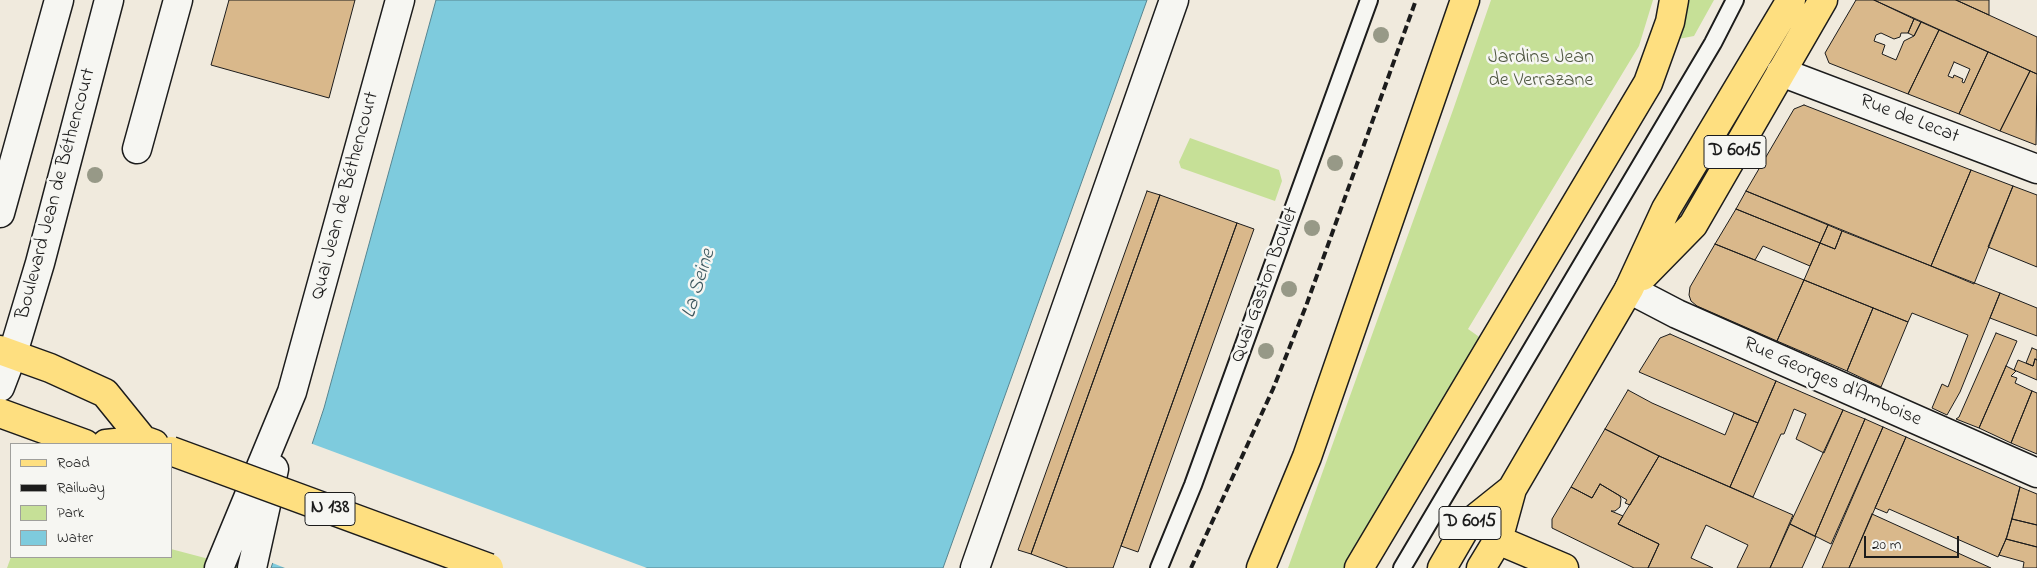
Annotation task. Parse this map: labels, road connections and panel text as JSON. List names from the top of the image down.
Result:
{
  "streets": {
    "main road": ["D 6015", "N 138"],
    "street": [
      "Rue de Lecat",
      "Boulevard Jean de Béthencourt",
      "Quai Jean de Béthencourt",
      "Rue Georges d'Amboise"
    ],
    "lane": ["Quai Gaston Boulet"]
  },
  "crossings": [
    ["Rue de Lecat", "D 6015"],
    ["D 6015", "Rue Georges d'Amboise"]
  ],
  "water": ["La Seine"],
  "parks": ["Jardins Jean de Verrazane"],
  "legend": [
    "Road",
    "Railway",
    "Park",
    "Water"
  ],
  "scale_bar": "20 m"
}
